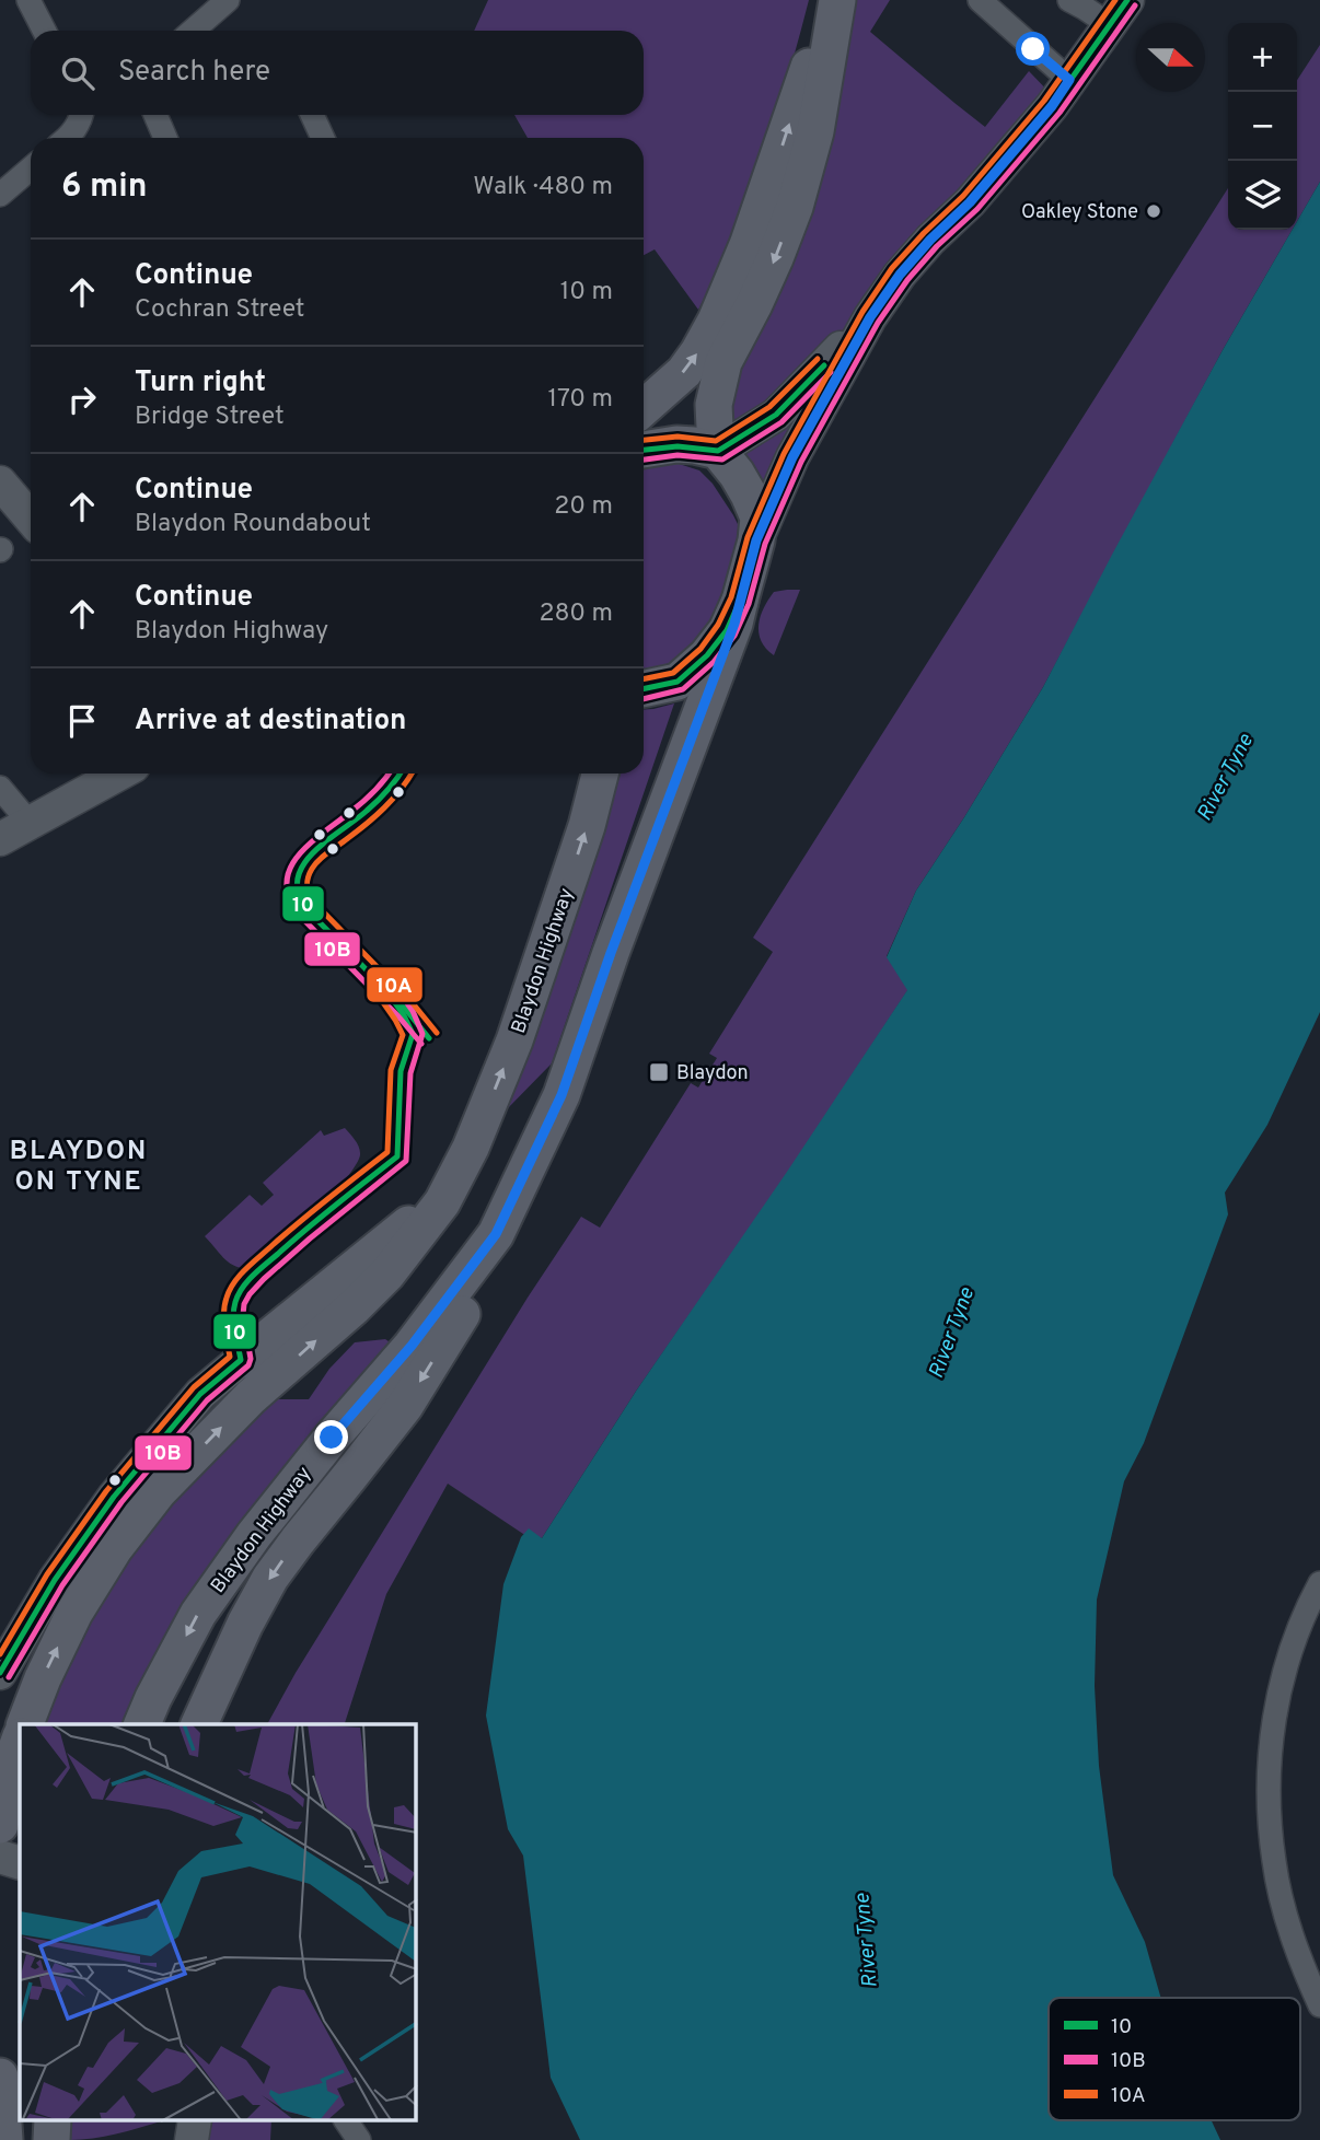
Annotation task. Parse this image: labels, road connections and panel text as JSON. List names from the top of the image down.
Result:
{
  "streets": {
    "main road": ["Blaydon Highway"]
  },
  "districts": ["BLAYDON ON TYNE"],
  "water": ["River Tyne"],
  "places": {
    "other": ["Oakley Stone"],
    "transit": ["Blaydon"]
  },
  "lines": ["transit line 10", "transit line 10A", "transit line 10B"],
  "legend": ["10", "10B", "10A"],
  "north": "right",
  "page": {
    "map_buttons": ["+", "−"],
    "search": "Search here",
    "heading": ["6 min", "Walk · 480 m"],
    "list": [
      ["Continue", "Cochran Street", "10 m"],
      ["Turn right", "Bridge Street", "170 m"],
      ["Continue", "Blaydon Roundabout", "20 m"],
      ["Continue", "Blaydon Highway", "280 m"],
      "Arrive at destination"
    ]
  }
}
